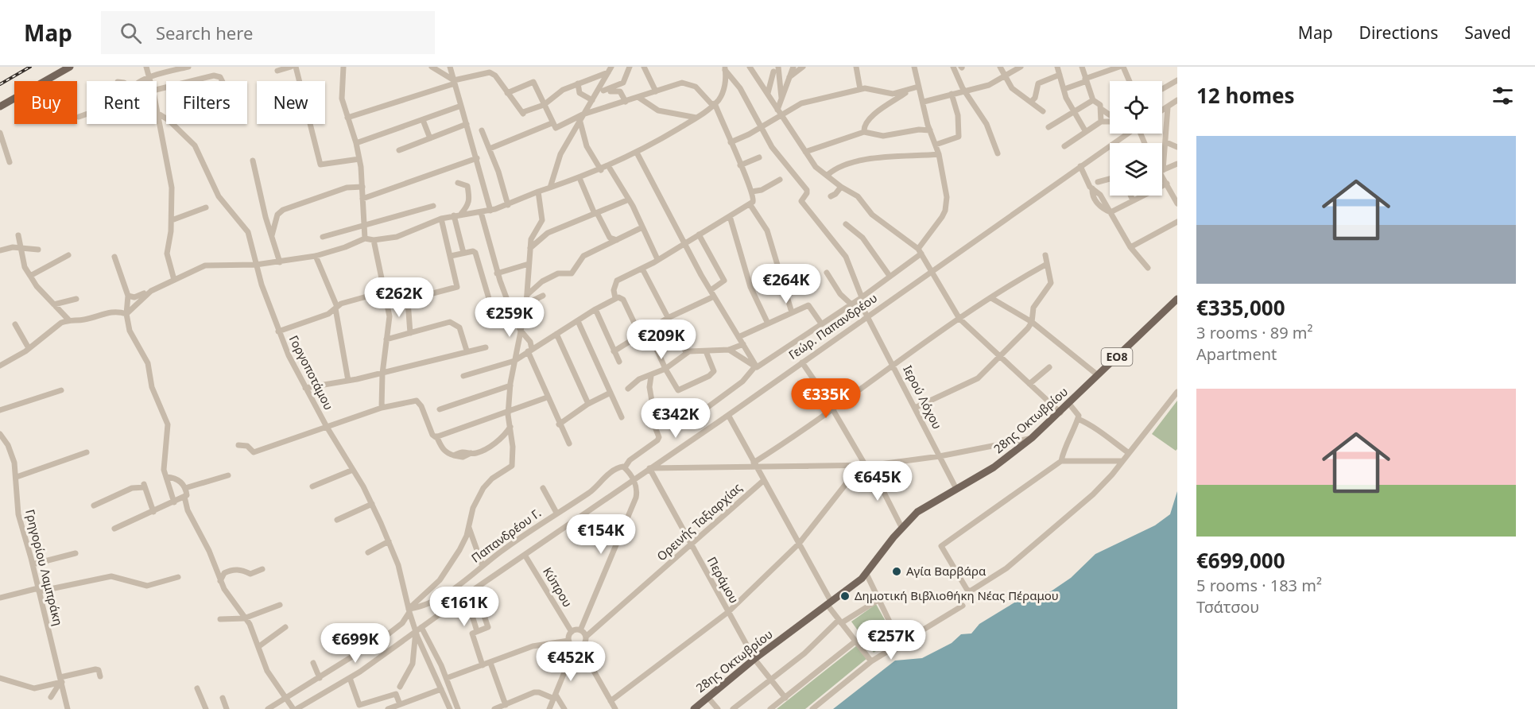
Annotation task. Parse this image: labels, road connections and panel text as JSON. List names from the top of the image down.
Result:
{
  "streets": {
    "main road": ["ΕΟ8", "28ης Οκτωβρίου"],
    "street": [
      "Γεώρ. Παπανδρέου",
      "Γοργοποτάμου",
      "Ιερού Λόχου",
      "Ορεινής Ταξιαρχίας",
      "Παπανδρέου Γ.",
      "Γρηγορίου Λαμπράκη",
      "Περάμου",
      "Κύπρου"
    ]
  },
  "crossings": [
    ["Γεώρ. Παπανδρέου", "Γοργοποτάμου"],
    ["Γεώρ. Παπανδρέου", "Ιερού Λόχου"],
    ["Γεώρ. Παπανδρέου", "Περάμου"],
    ["Γεώρ. Παπανδρέου", "Κύπρου"],
    ["Γοργοποτάμου", "Παπανδρέου Γ."],
    ["Ιερού Λόχου", "28ης Οκτωβρίου"],
    ["28ης Οκτωβρίου", "Περάμου"],
    ["Ορεινής Ταξιαρχίας", "Περάμου"],
    ["Ορεινής Ταξιαρχίας", "Κύπρου"]
  ],
  "places": ["Αγία Βαρβάρα", "Δημοτική Βιβλιοθήκη Νέας Πέραμου"],
  "page": {
    "header": "Map",
    "search": "Search here",
    "nav": ["Map", "Directions", "Saved"],
    "heading": "12 homes",
    "chip": [
      "Buy",
      "Rent",
      "Filters",
      "New"
    ],
    "list": [
      {
        "name": "€335,000",
        "note": "3 rooms · 89 m² · Apartment"
      },
      {
        "name": "€699,000",
        "note": "5 rooms · 183 m² · Τσάτσου"
      }
    ],
    "price": [
      "€264K",
      "€262K",
      "€259K",
      "€209K",
      "€335K",
      "€342K",
      "€645K",
      "€154K",
      "€161K",
      "€257K",
      "€699K",
      "€452K"
    ]
  }
}
